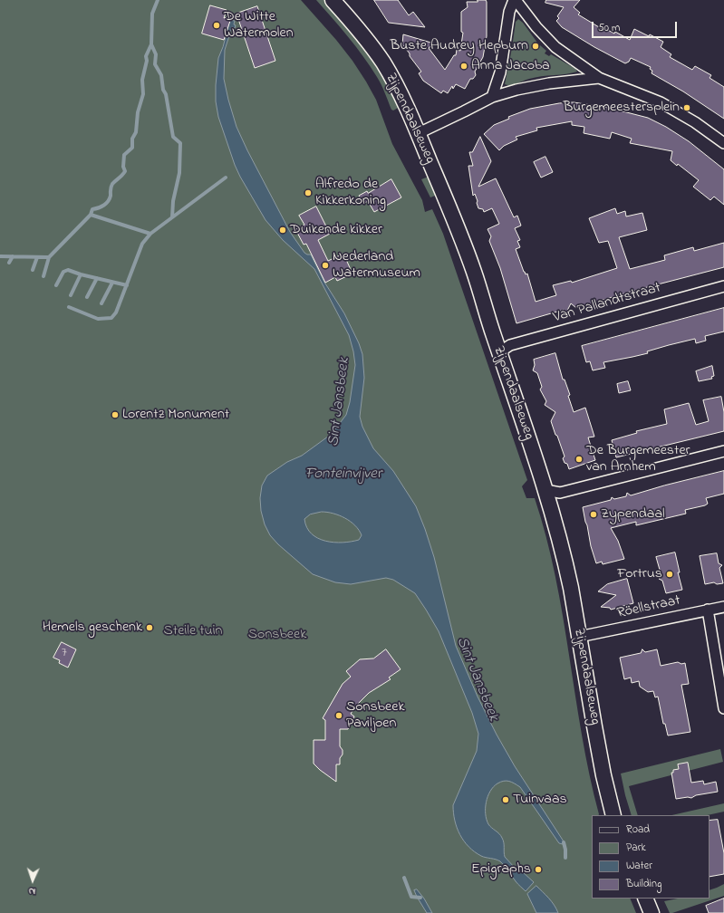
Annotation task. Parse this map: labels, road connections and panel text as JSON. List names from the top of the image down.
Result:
{
  "streets": {
    "main road": ["Zijpendaalseweg"],
    "street": ["Van Pallandtstraat", "Röellstraat"]
  },
  "crossings": [
    ["Zijpendaalseweg", "Van Pallandtstraat"],
    ["Zijpendaalseweg", "Röellstraat"]
  ],
  "water": ["Sint Jansbeek", "Fonteinvijver"],
  "parks": ["Steile tuin", "Sonsbeek"],
  "places": [
    "De Witte Watermolen",
    "Buste Audrey Hepburn",
    "Anna Jacoba",
    "Burgemeestersplein",
    "Alfredo de Kikkerkoning",
    "Duikende kikker",
    "Nederland Watermuseum",
    "Lorentz Monument",
    "De Burgemeester van Arnhem",
    "Zypendaal",
    "Fortrus",
    "Hemels geschenk",
    "Sonsbeek Paviljoen",
    "Tuinvaas",
    "Epigraphs"
  ],
  "house_numbers": ["7"],
  "legend": [
    "Road",
    "Park",
    "Water",
    "Building"
  ],
  "scale_bar": "50 m",
  "north": "bottom"
}
